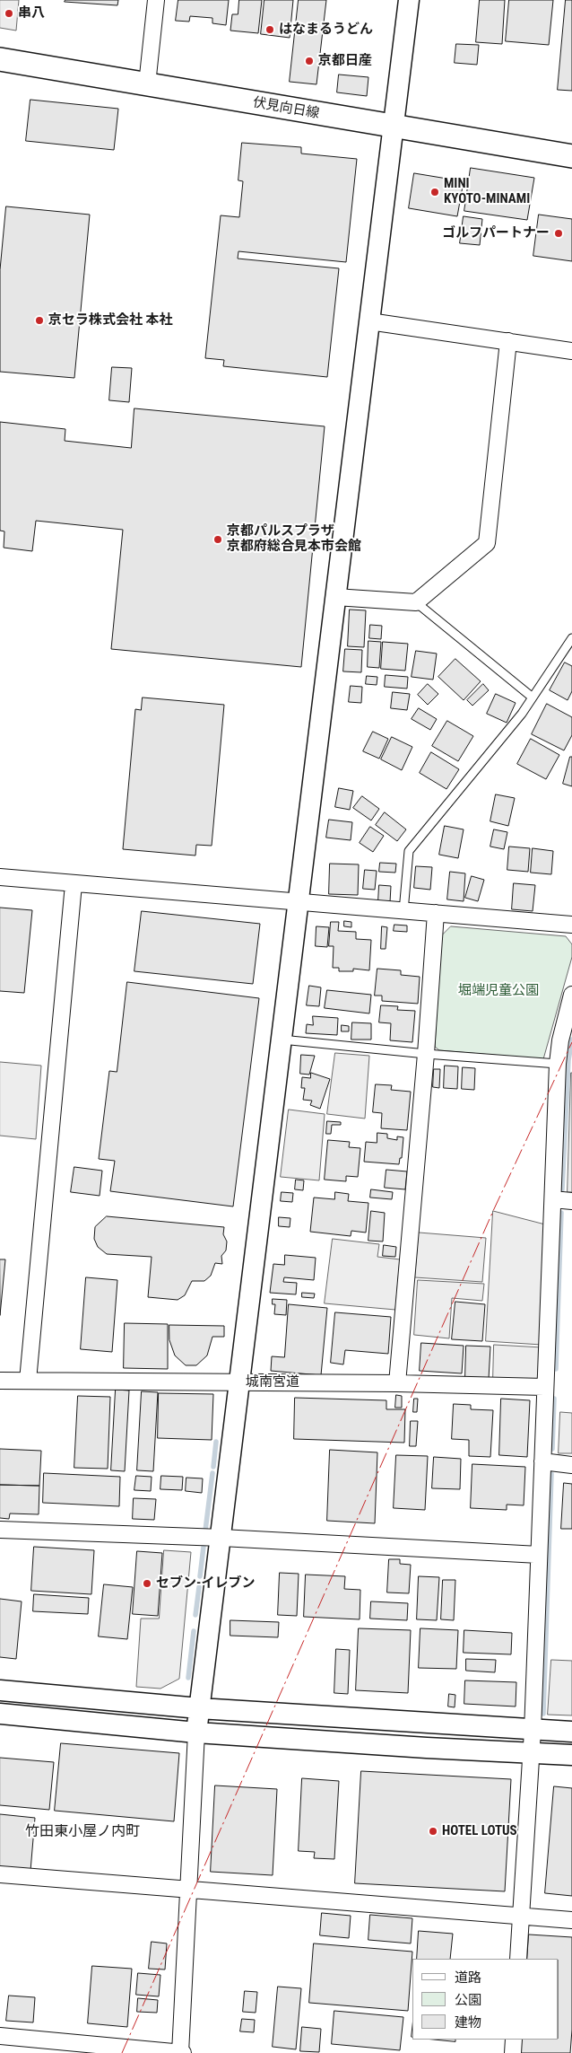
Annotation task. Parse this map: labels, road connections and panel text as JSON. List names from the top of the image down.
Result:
{
  "streets": {
    "main road": ["伏見向日線"],
    "street": ["城南宮道"]
  },
  "districts": ["竹田東小屋ノ内町"],
  "parks": ["堀端児童公園"],
  "places": [
    "串八",
    "はなまるうどん",
    "京都日産",
    "MINI KYOTO-MINAMI",
    "ゴルフパートナー",
    "京セラ株式会社 本社",
    "京都パルスプラザ 京都府総合見本市会館",
    "セブン-イレブン",
    "HOTEL LOTUS"
  ],
  "legend": ["道路", "公園", "建物"]
}
